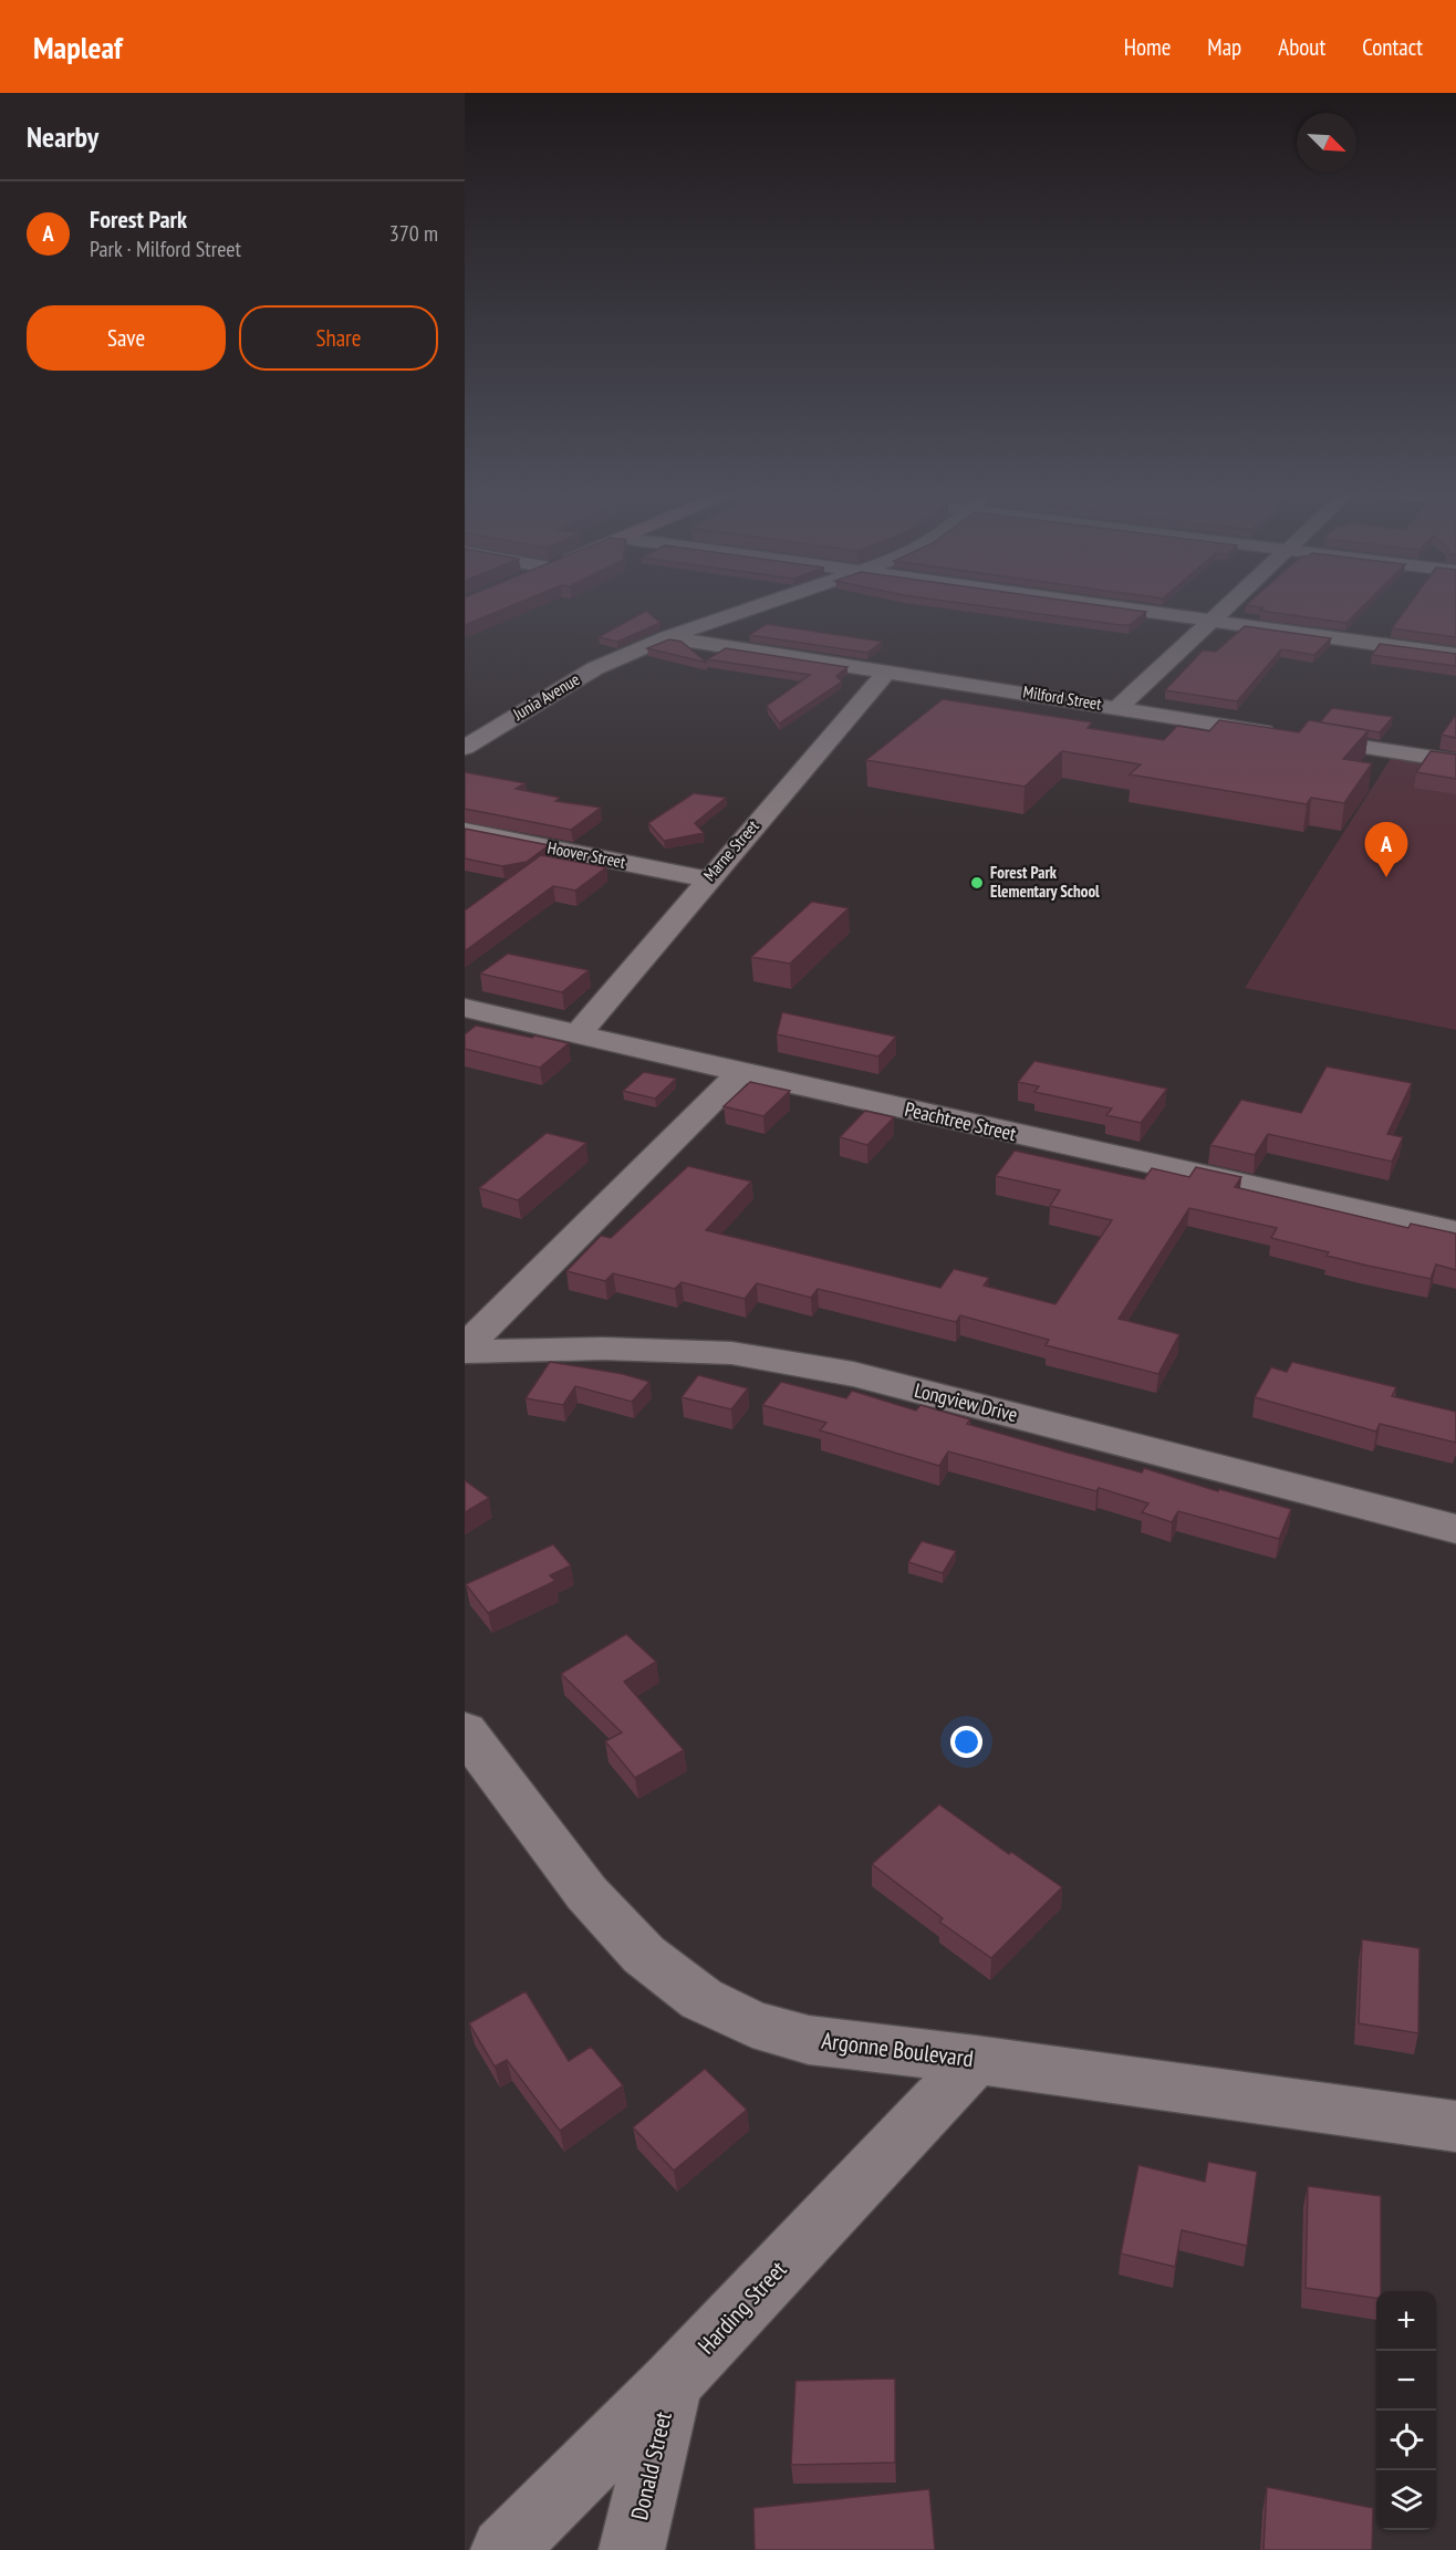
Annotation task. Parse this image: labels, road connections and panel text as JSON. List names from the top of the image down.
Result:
{
  "streets": {
    "street": [
      "Junia Avenue",
      "Milford Street",
      "Marne Street",
      "Hoover Street",
      "Peachtree Street",
      "Longview Drive",
      "Argonne Boulevard",
      "Harding Street",
      "Donald Street"
    ]
  },
  "crossings": [
    ["Junia Avenue", "Milford Street"],
    ["Milford Street", "Marne Street"],
    ["Marne Street", "Hoover Street"],
    ["Marne Street", "Peachtree Street"],
    ["Argonne Boulevard", "Harding Street"],
    ["Harding Street", "Donald Street"]
  ],
  "places": ["Forest Park Elementary School"],
  "north": "bottom right",
  "page": {
    "header": "Mapleaf",
    "nav": [
      "Home",
      "Map",
      "About",
      "Contact"
    ],
    "heading": "Nearby",
    "list": [
      {
        "mark": "A",
        "name": "Forest Park",
        "note": "Park · Milford Street",
        "value": "370 m"
      }
    ],
    "buttons": ["Save", "Share"],
    "pins": "A",
    "map_buttons": ["+", "−"]
  }
}
